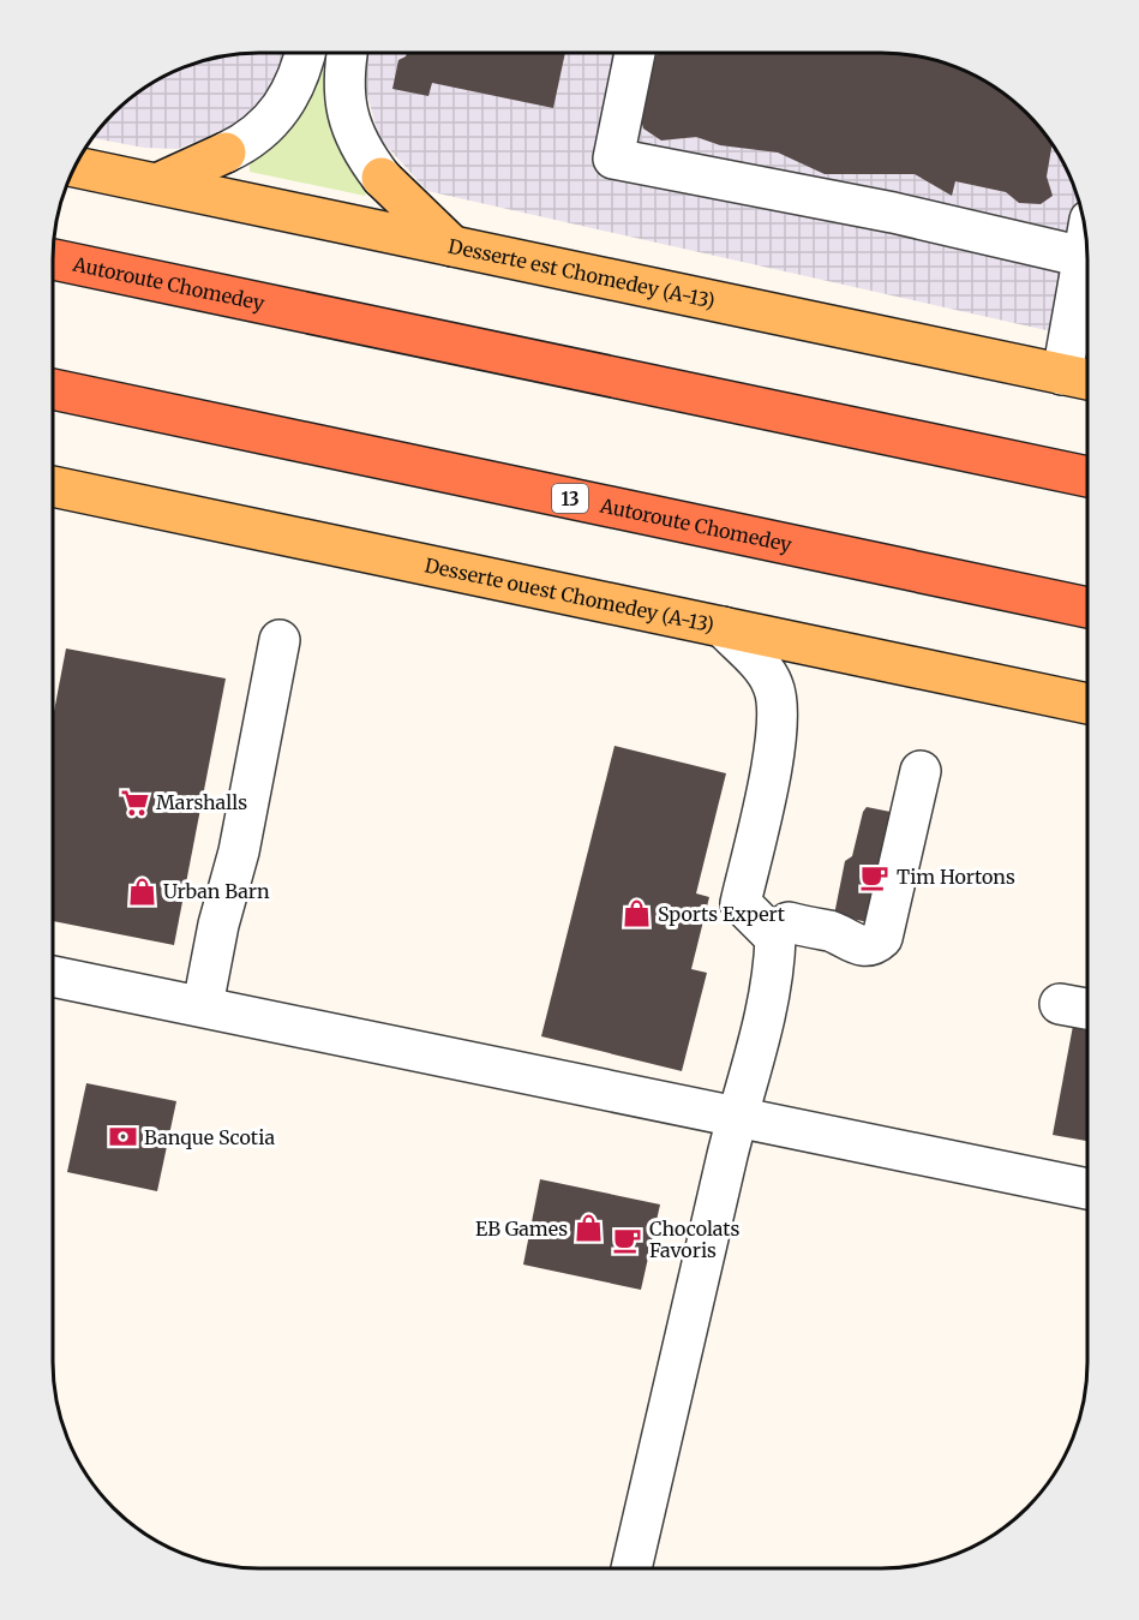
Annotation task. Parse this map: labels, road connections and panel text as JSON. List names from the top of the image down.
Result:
{
  "streets": {
    "highway": ["Autoroute Chomedey", "13"],
    "main road": ["Desserte est Chomedey (A-13)", "Desserte ouest Chomedey (A-13)"]
  },
  "places": {
    "supermarket": ["Marshalls"],
    "cafe": ["Tim Hortons", "Chocolats Favoris"],
    "shop": ["Urban Barn", "Sports Expert", "EB Games"],
    "bank": ["Banque Scotia"]
  }
}
